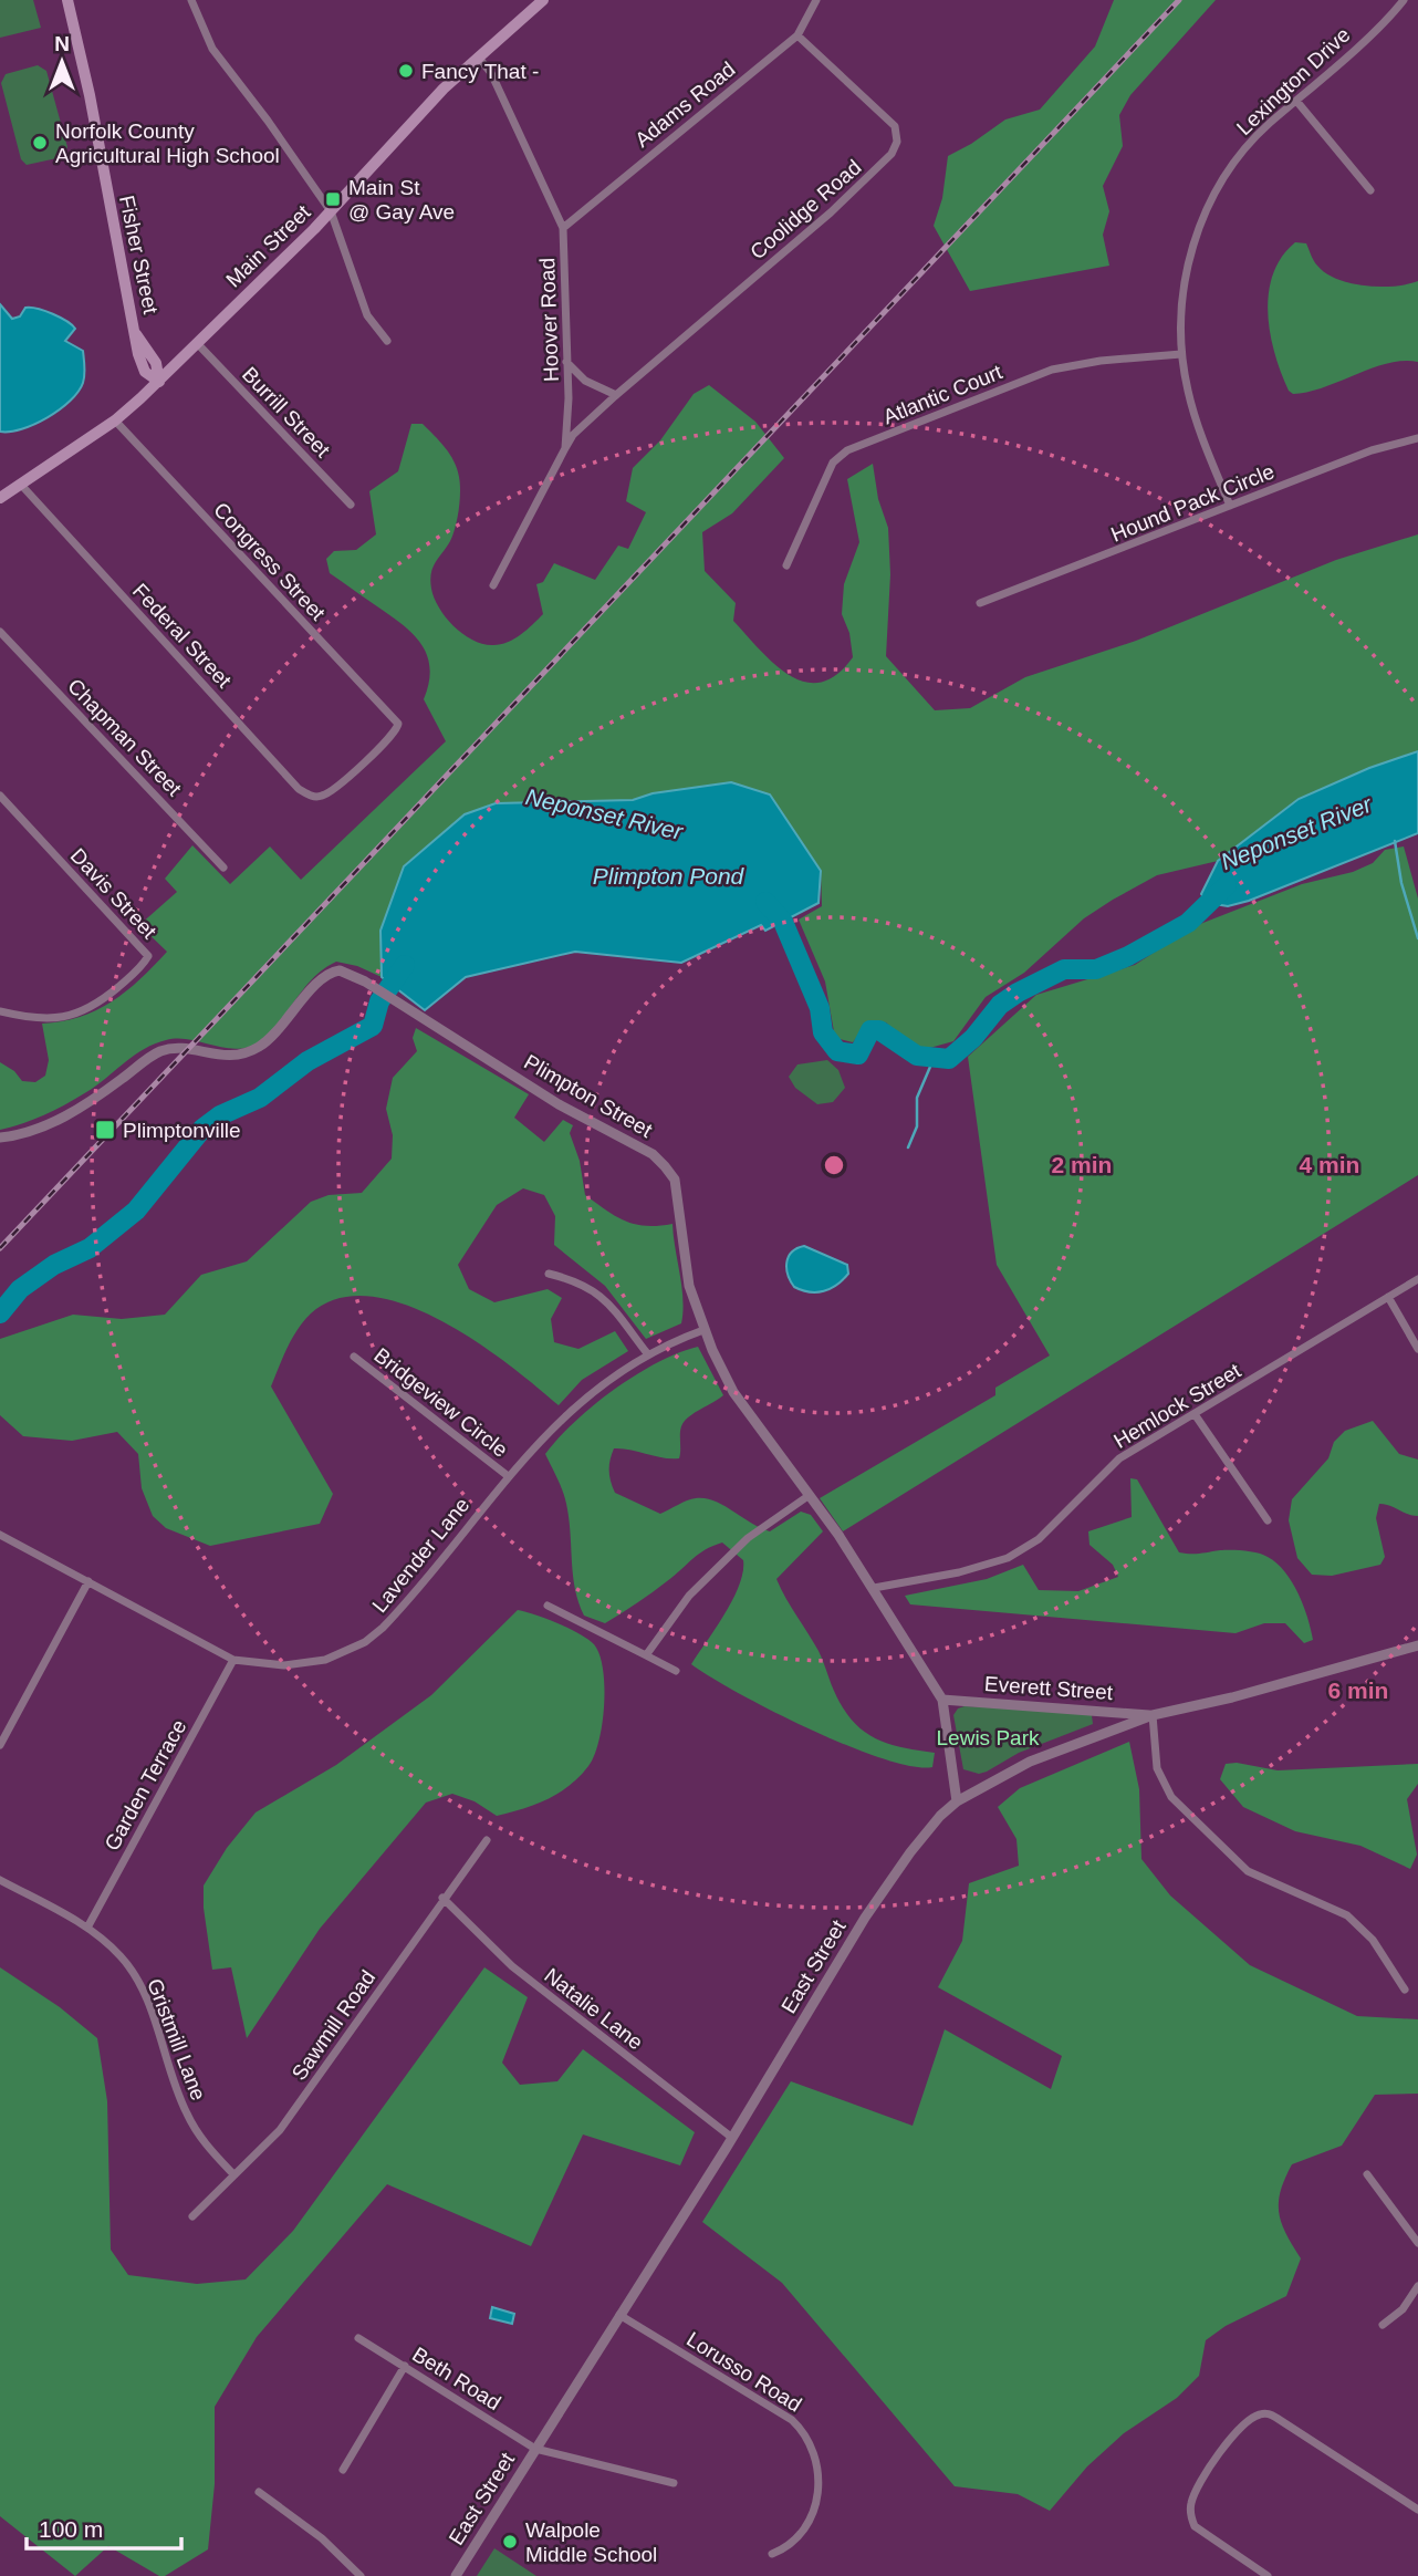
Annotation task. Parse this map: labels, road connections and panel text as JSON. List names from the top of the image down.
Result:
{
  "streets": {
    "main road": ["Main Street", "Fisher Street"],
    "street": [
      "Lexington Drive",
      "Adams Road",
      "Coolidge Road",
      "Hoover Road",
      "Atlantic Court",
      "Burrill Street",
      "Hound Pack Circle",
      "Congress Street",
      "Federal Street",
      "Chapman Street",
      "Davis Street",
      "Plimpton Street",
      "Bridgeview Circle",
      "Hemlock Street",
      "Lavender Lane",
      "Everett Street",
      "Garden Terrace",
      "East Street",
      "Natalie Lane",
      "Sawmill Road",
      "Gristmill Lane",
      "Lorusso Road",
      "Beth Road"
    ]
  },
  "crossings": [
    ["Lexington Drive", "Atlantic Court"],
    ["Lexington Drive", "Hound Pack Circle"],
    ["Adams Road", "Coolidge Road"],
    ["Adams Road", "Hoover Road"],
    ["Coolidge Road", "Hoover Road"],
    ["Main Street", "Fisher Street"],
    ["Main Street", "Hoover Road"],
    ["Main Street", "Burrill Street"],
    ["Main Street", "Congress Street"],
    ["Main Street", "Federal Street"],
    ["Congress Street", "Federal Street"],
    ["Plimpton Street", "Hemlock Street"],
    ["Plimpton Street", "Lavender Lane"],
    ["Plimpton Street", "Everett Street"],
    ["Plimpton Street", "East Street"],
    ["Bridgeview Circle", "Lavender Lane"],
    ["Lavender Lane", "Garden Terrace"],
    ["Everett Street", "East Street"],
    ["Garden Terrace", "Gristmill Lane"],
    ["East Street", "Natalie Lane"],
    ["East Street", "Lorusso Road"],
    ["East Street", "Beth Road"],
    ["Natalie Lane", "Sawmill Road"],
    ["Sawmill Road", "Gristmill Lane"]
  ],
  "water": ["Neponset River", "Plimpton Pond"],
  "parks": ["Lewis Park"],
  "places": {
    "other": ["Fancy That -", "Norfolk County Agricultural High School", "Walpole Middle School"],
    "transit": ["Main St @ Gay Ave", "Plimptonville"]
  },
  "scale_bar": "100 m",
  "north": "top",
  "rings": ["2 min", "4 min", "6 min"]
}
